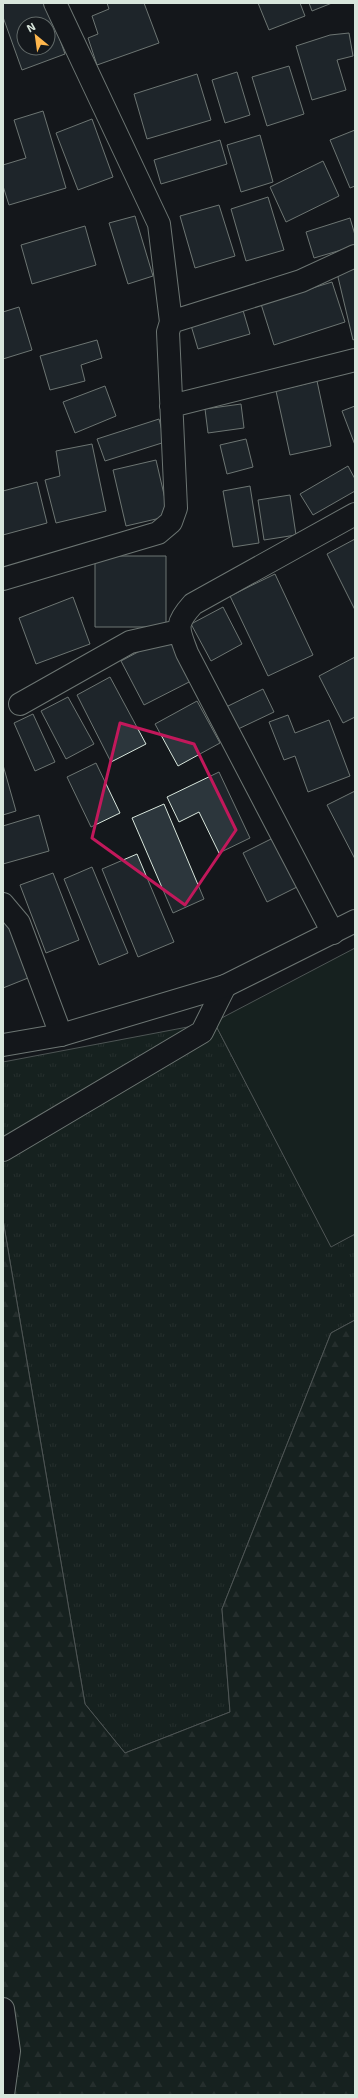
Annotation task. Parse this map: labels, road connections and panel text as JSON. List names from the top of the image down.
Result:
{
  "north": "top left"
}
